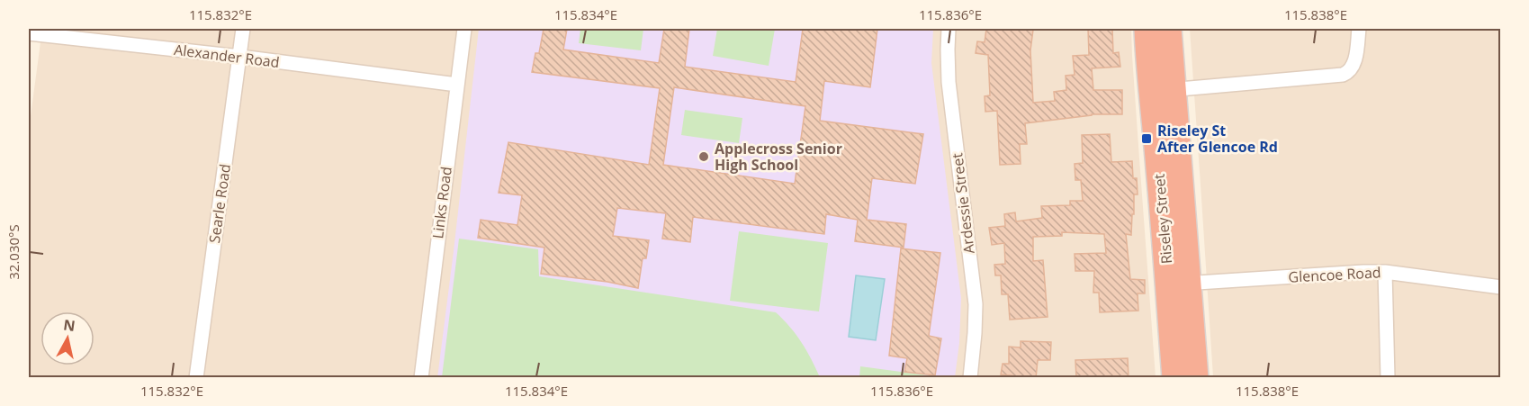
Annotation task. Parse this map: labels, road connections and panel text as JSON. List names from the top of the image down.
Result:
{
  "streets": {
    "highway": ["Riseley Street"],
    "street": [
      "Alexander Road",
      "Links Road",
      "Searle Road",
      "Ardessie Street",
      "Glencoe Road"
    ]
  },
  "crossings": [
    ["Alexander Road", "Links Road"],
    ["Alexander Road", "Searle Road"],
    ["Riseley Street", "Glencoe Road"]
  ],
  "places": {
    "transit": ["Riseley St After Glencoe Rd"],
    "other": ["Applecross Senior High School"]
  },
  "north": "top",
  "coordinates": [
    "115.832°E",
    "115.834°E",
    "115.836°E",
    "115.838°E",
    "32.030°S"
  ]
}
